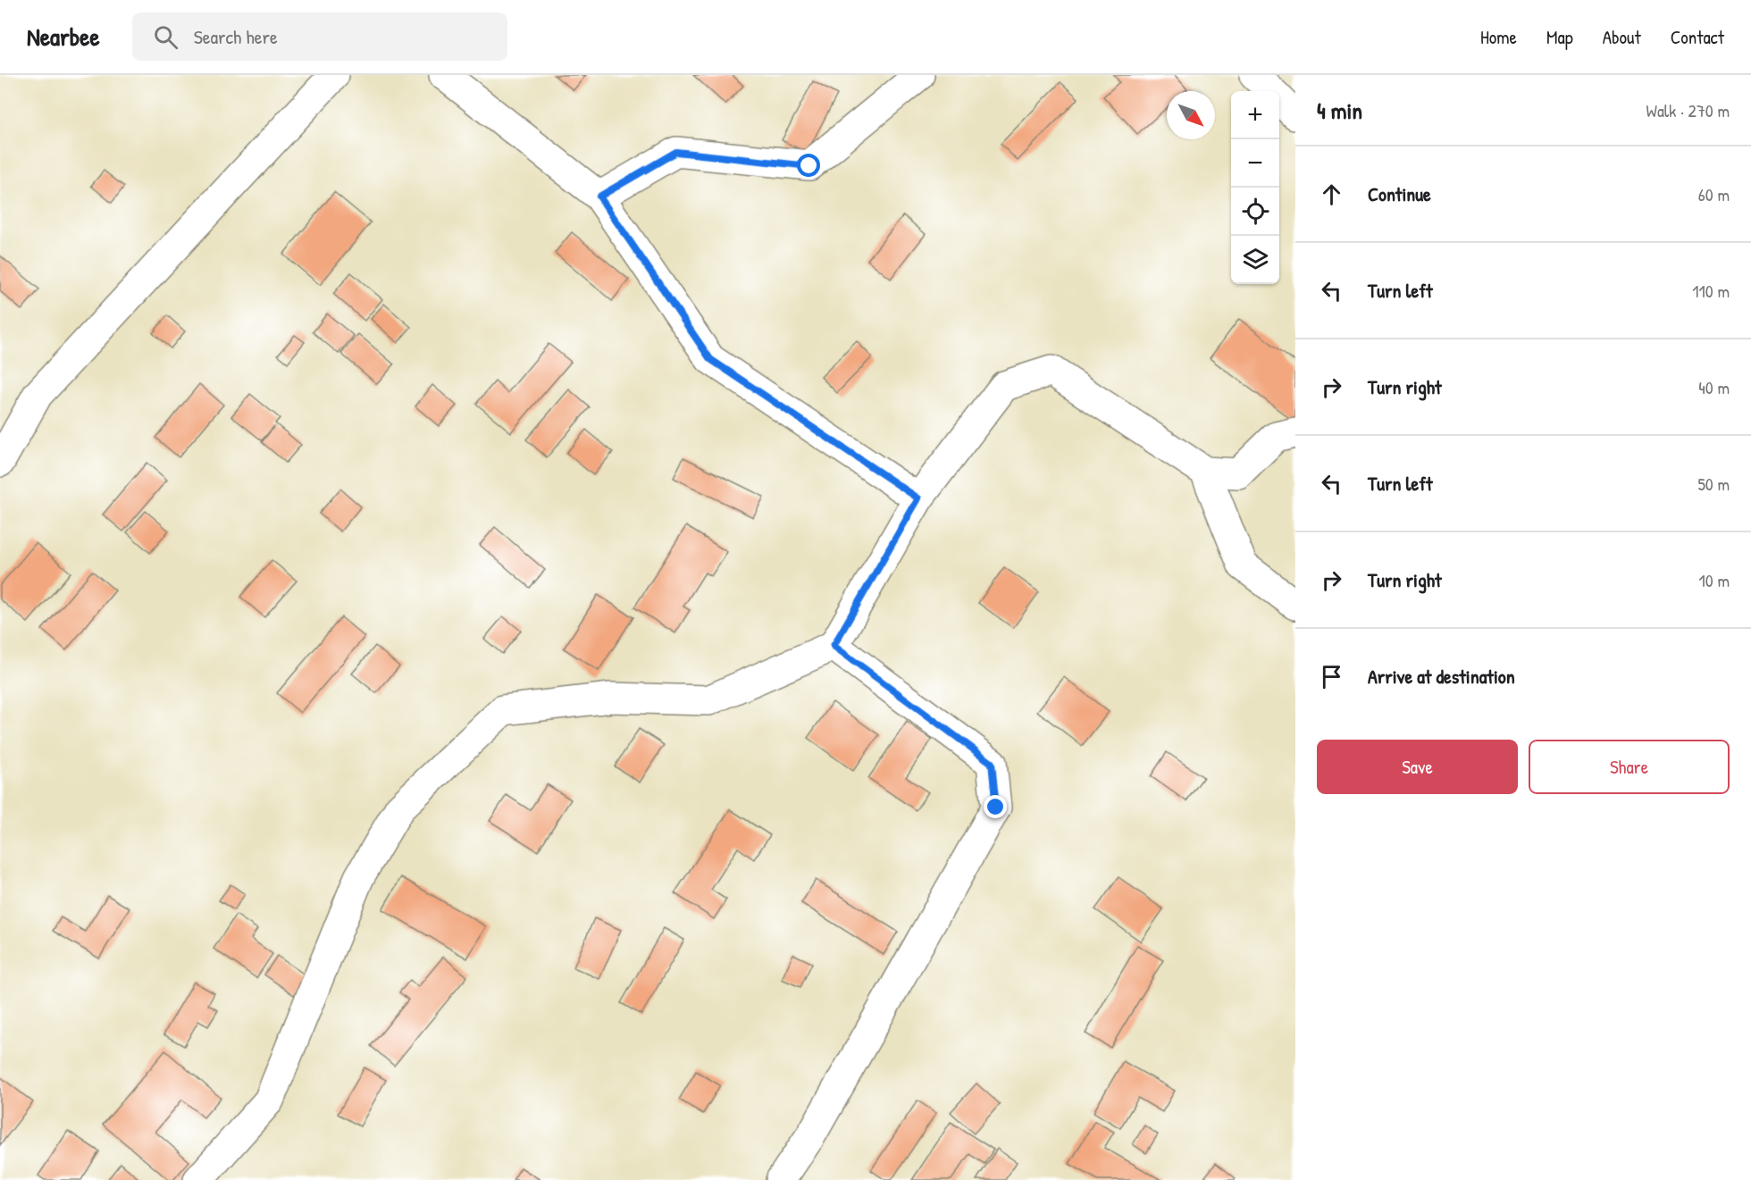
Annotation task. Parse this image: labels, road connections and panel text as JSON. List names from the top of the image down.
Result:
{
  "north": "bottom right",
  "page": {
    "header": "Nearbee",
    "search": "Search here",
    "nav": [
      "Home",
      "Map",
      "About",
      "Contact"
    ],
    "heading": ["4 min", "Walk · 270 m"],
    "map_buttons": ["+", "−"],
    "list": [
      ["Continue", "60 m"],
      ["Turn left", "110 m"],
      ["Turn right", "40 m"],
      ["Turn left", "50 m"],
      ["Turn right", "10 m"],
      "Arrive at destination"
    ],
    "buttons": ["Save", "Share"]
  }
}
